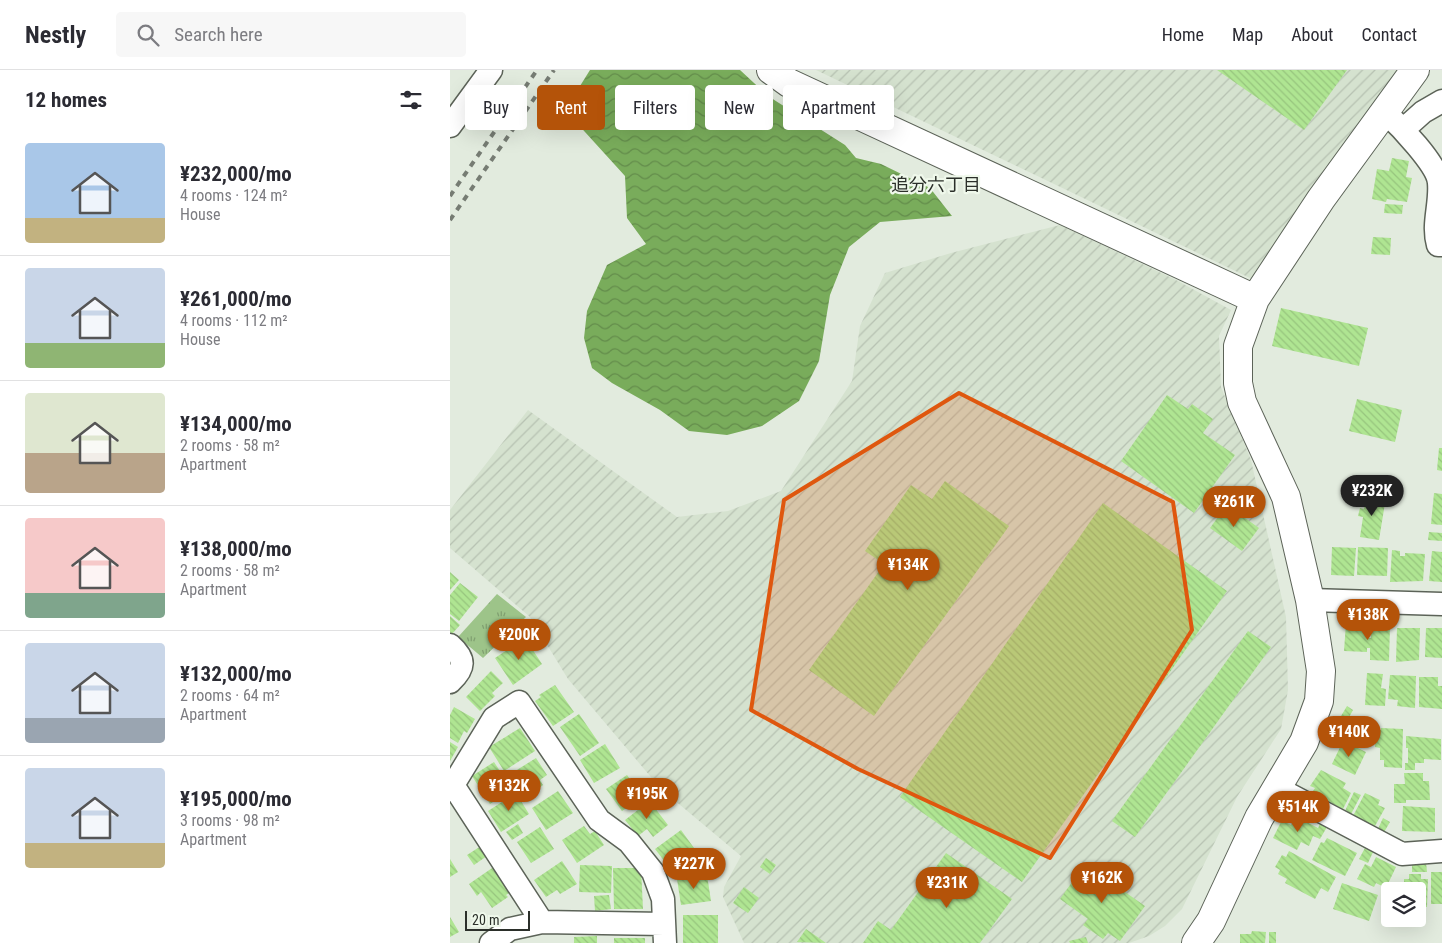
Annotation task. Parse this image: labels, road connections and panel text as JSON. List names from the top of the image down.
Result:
{
  "districts": ["追分六丁目"],
  "scale_bar": "20 m",
  "page": {
    "header": "Nestly",
    "search": "Search here",
    "nav": [
      "Home",
      "Map",
      "About",
      "Contact"
    ],
    "heading": "12 homes",
    "chip": [
      "Buy",
      "Rent",
      "Filters",
      "New",
      "Apartment"
    ],
    "list": [
      {
        "name": "¥232,000/mo",
        "note": "4 rooms · 124 m² · House"
      },
      {
        "name": "¥261,000/mo",
        "note": "4 rooms · 112 m² · House"
      },
      {
        "name": "¥134,000/mo",
        "note": "2 rooms · 58 m² · Apartment"
      },
      {
        "name": "¥138,000/mo",
        "note": "2 rooms · 58 m² · Apartment"
      },
      {
        "name": "¥132,000/mo",
        "note": "2 rooms · 64 m² · Apartment"
      },
      {
        "name": "¥195,000/mo",
        "note": "3 rooms · 98 m² · Apartment"
      }
    ],
    "price": [
      "¥232K",
      "¥261K",
      "¥134K",
      "¥138K",
      "¥200K",
      "¥140K",
      "¥132K",
      "¥195K",
      "¥514K",
      "¥227K",
      "¥162K",
      "¥231K"
    ],
    "scale": "20 m"
  }
}
